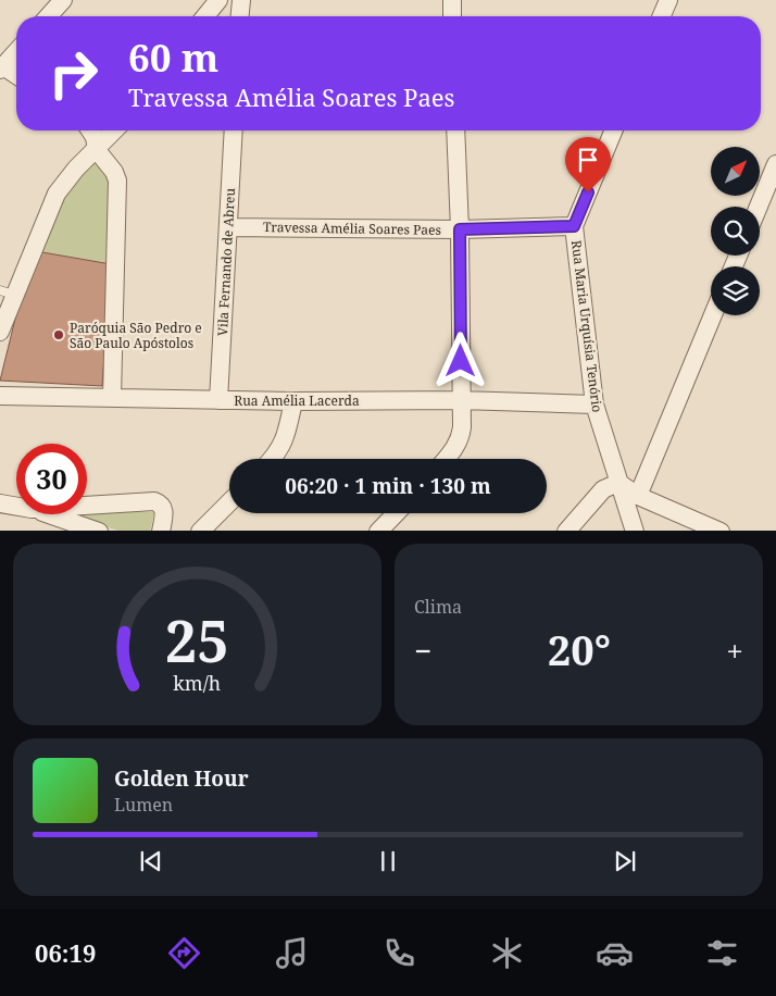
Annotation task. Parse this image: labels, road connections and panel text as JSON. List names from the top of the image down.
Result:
{
  "streets": {
    "street": [
      "Travessa Amélia Soares Paes",
      "Vila Fernando de Abreu",
      "Rua Maria Urquísia Tenório",
      "Rua Amélia Lacerda"
    ]
  },
  "crossings": [
    ["Travessa Amélia Soares Paes", "Vila Fernando de Abreu"],
    ["Travessa Amélia Soares Paes", "Rua Maria Urquísia Tenório"],
    ["Vila Fernando de Abreu", "Rua Amélia Lacerda"],
    ["Rua Maria Urquísia Tenório", "Rua Amélia Lacerda"]
  ],
  "places": ["Paróquia São Pedro e São Paulo Apóstolos"],
  "north": "top right",
  "page": {
    "turn": ["60 m", "Travessa Amélia Soares Paes"],
    "limit": "30",
    "trip": "06:20 · 1 min · 130 m",
    "tile": "Clima",
    "heat": ["−", "20°", "+"],
    "song": ["Golden Hour", "Lumen"],
    "tabs": "06:19",
    "gauge": ["25", "km/h"]
  }
}
